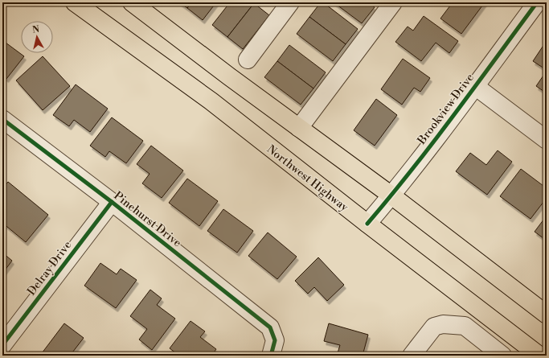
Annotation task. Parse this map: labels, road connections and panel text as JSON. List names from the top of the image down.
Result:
{
  "streets": {
    "main road": ["Northwest Highway"],
    "street": ["Brookview Drive", "Pinehurst Drive", "Delray Drive"]
  },
  "crossings": [
    ["Brookview Drive", "Northwest Highway"],
    ["Pinehurst Drive", "Delray Drive"]
  ],
  "north": "top"
}
